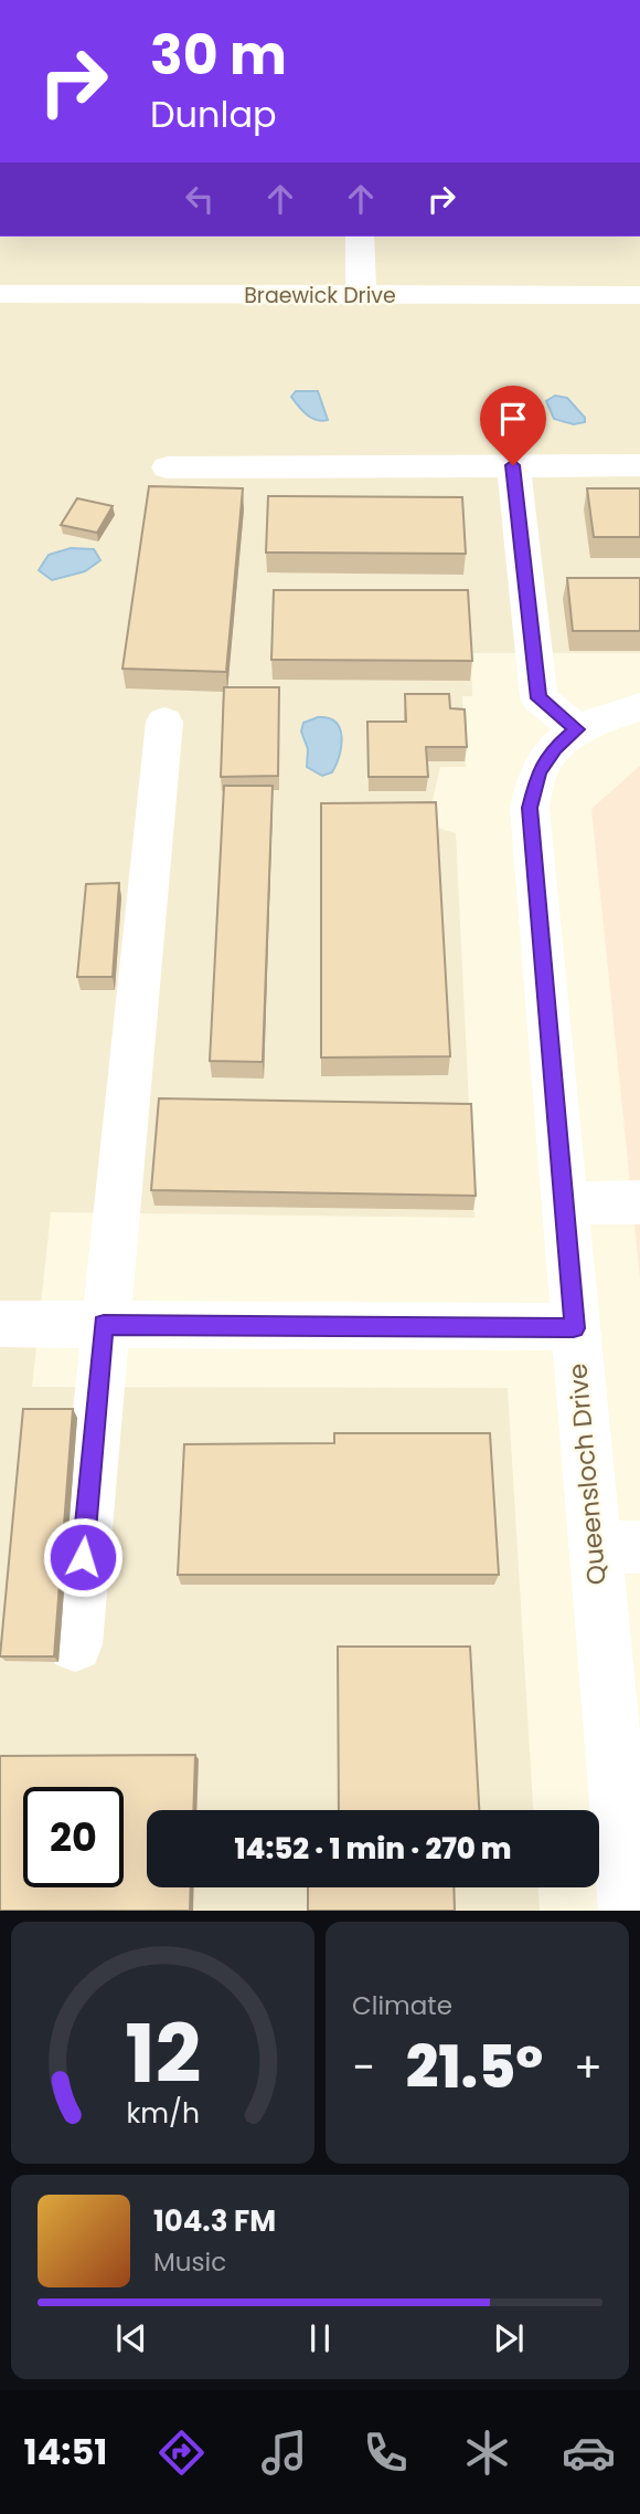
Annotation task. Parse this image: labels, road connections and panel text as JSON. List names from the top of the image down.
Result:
{
  "streets": {
    "street": ["Braewick Drive", "Queensloch Drive"]
  },
  "page": {
    "turn": ["30 m", "Dunlap"],
    "limit": "20",
    "trip": "14:52 · 1 min · 270 m",
    "tile": "Climate",
    "heat": ["−", "21.5°", "+"],
    "song": ["104.3 FM", "Music"],
    "tabs": "14:51",
    "gauge": ["12", "km/h"]
  }
}
